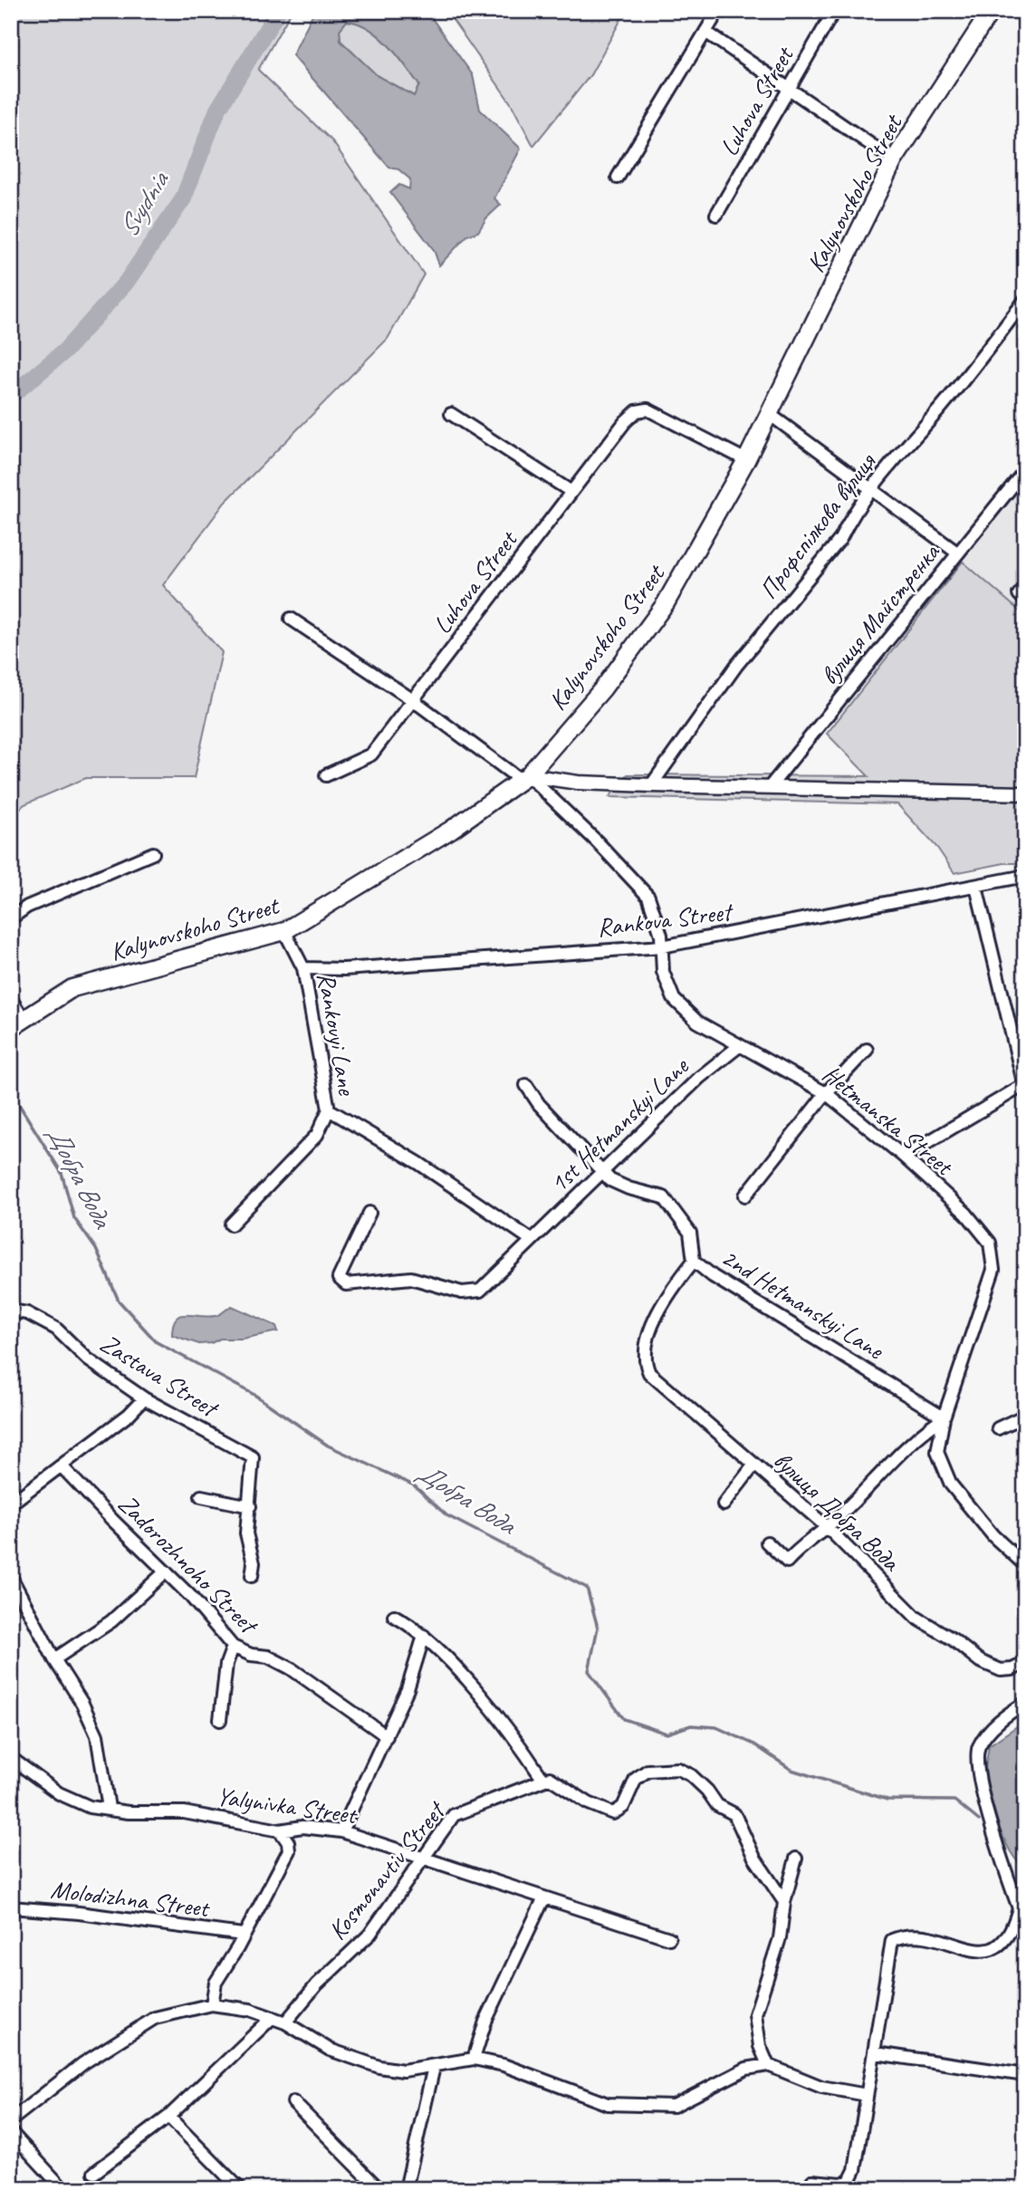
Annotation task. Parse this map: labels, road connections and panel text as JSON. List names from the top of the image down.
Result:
{
  "streets": {
    "main road": ["Kalynovskoho Street"],
    "street": [
      "Luhova Street",
      "Профспілкова вулиця",
      "вулиця Майстренка",
      "Rankova Street",
      "Rankovyi Lane",
      "Hetmanska Street",
      "1st Hetmanskyi Lane",
      "2nd Hetmanskyi Lane",
      "Zastava Street",
      "вулиця Добра Вода",
      "Zadorozhnoho Street",
      "Yalynivka Street",
      "Kosmonavtiv Street",
      "Molodizhna Street"
    ]
  },
  "crossings": [
    ["Luhova Street", "Kalynovskoho Street"],
    ["Luhova Street", "Hetmanska Street"],
    ["Kalynovskoho Street", "Rankovyi Lane"],
    ["Kalynovskoho Street", "Hetmanska Street"],
    ["Rankova Street", "Rankovyi Lane"],
    ["Rankova Street", "Hetmanska Street"],
    ["Hetmanska Street", "1st Hetmanskyi Lane"],
    ["Hetmanska Street", "2nd Hetmanskyi Lane"],
    ["1st Hetmanskyi Lane", "2nd Hetmanskyi Lane"],
    ["2nd Hetmanskyi Lane", "вулиця Добра Вода"],
    ["Yalynivka Street", "Kosmonavtiv Street"]
  ],
  "water": ["Svydnia", "Добра Вода"]
}
